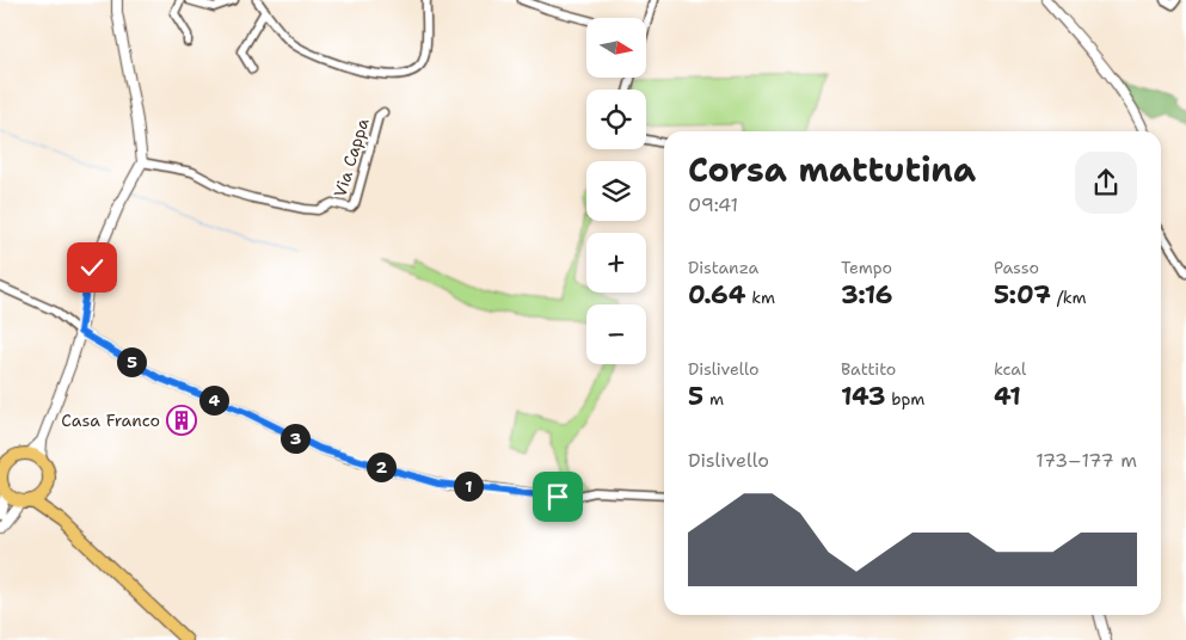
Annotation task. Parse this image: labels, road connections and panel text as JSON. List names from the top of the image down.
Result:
{
  "streets": {
    "street": ["Via Cappa"]
  },
  "places": {
    "building": ["Casa Franco"]
  },
  "north": "right",
  "page": {
    "map_buttons": ["+", "−"],
    "heading": ["Corsa mattutina", "09:41"],
    "stats": [
      ["Distanza", "0.64 km"],
      ["Tempo", "3:16"],
      ["Passo", "5:07 /km"],
      ["Dislivello", "5 m"],
      ["Battito", "143 bpm"],
      ["kcal", "41"]
    ],
    "pins": [
      "5",
      "4",
      "3",
      "2",
      "1"
    ],
    "chart": ["Dislivello", "173–177 m"]
  }
}
